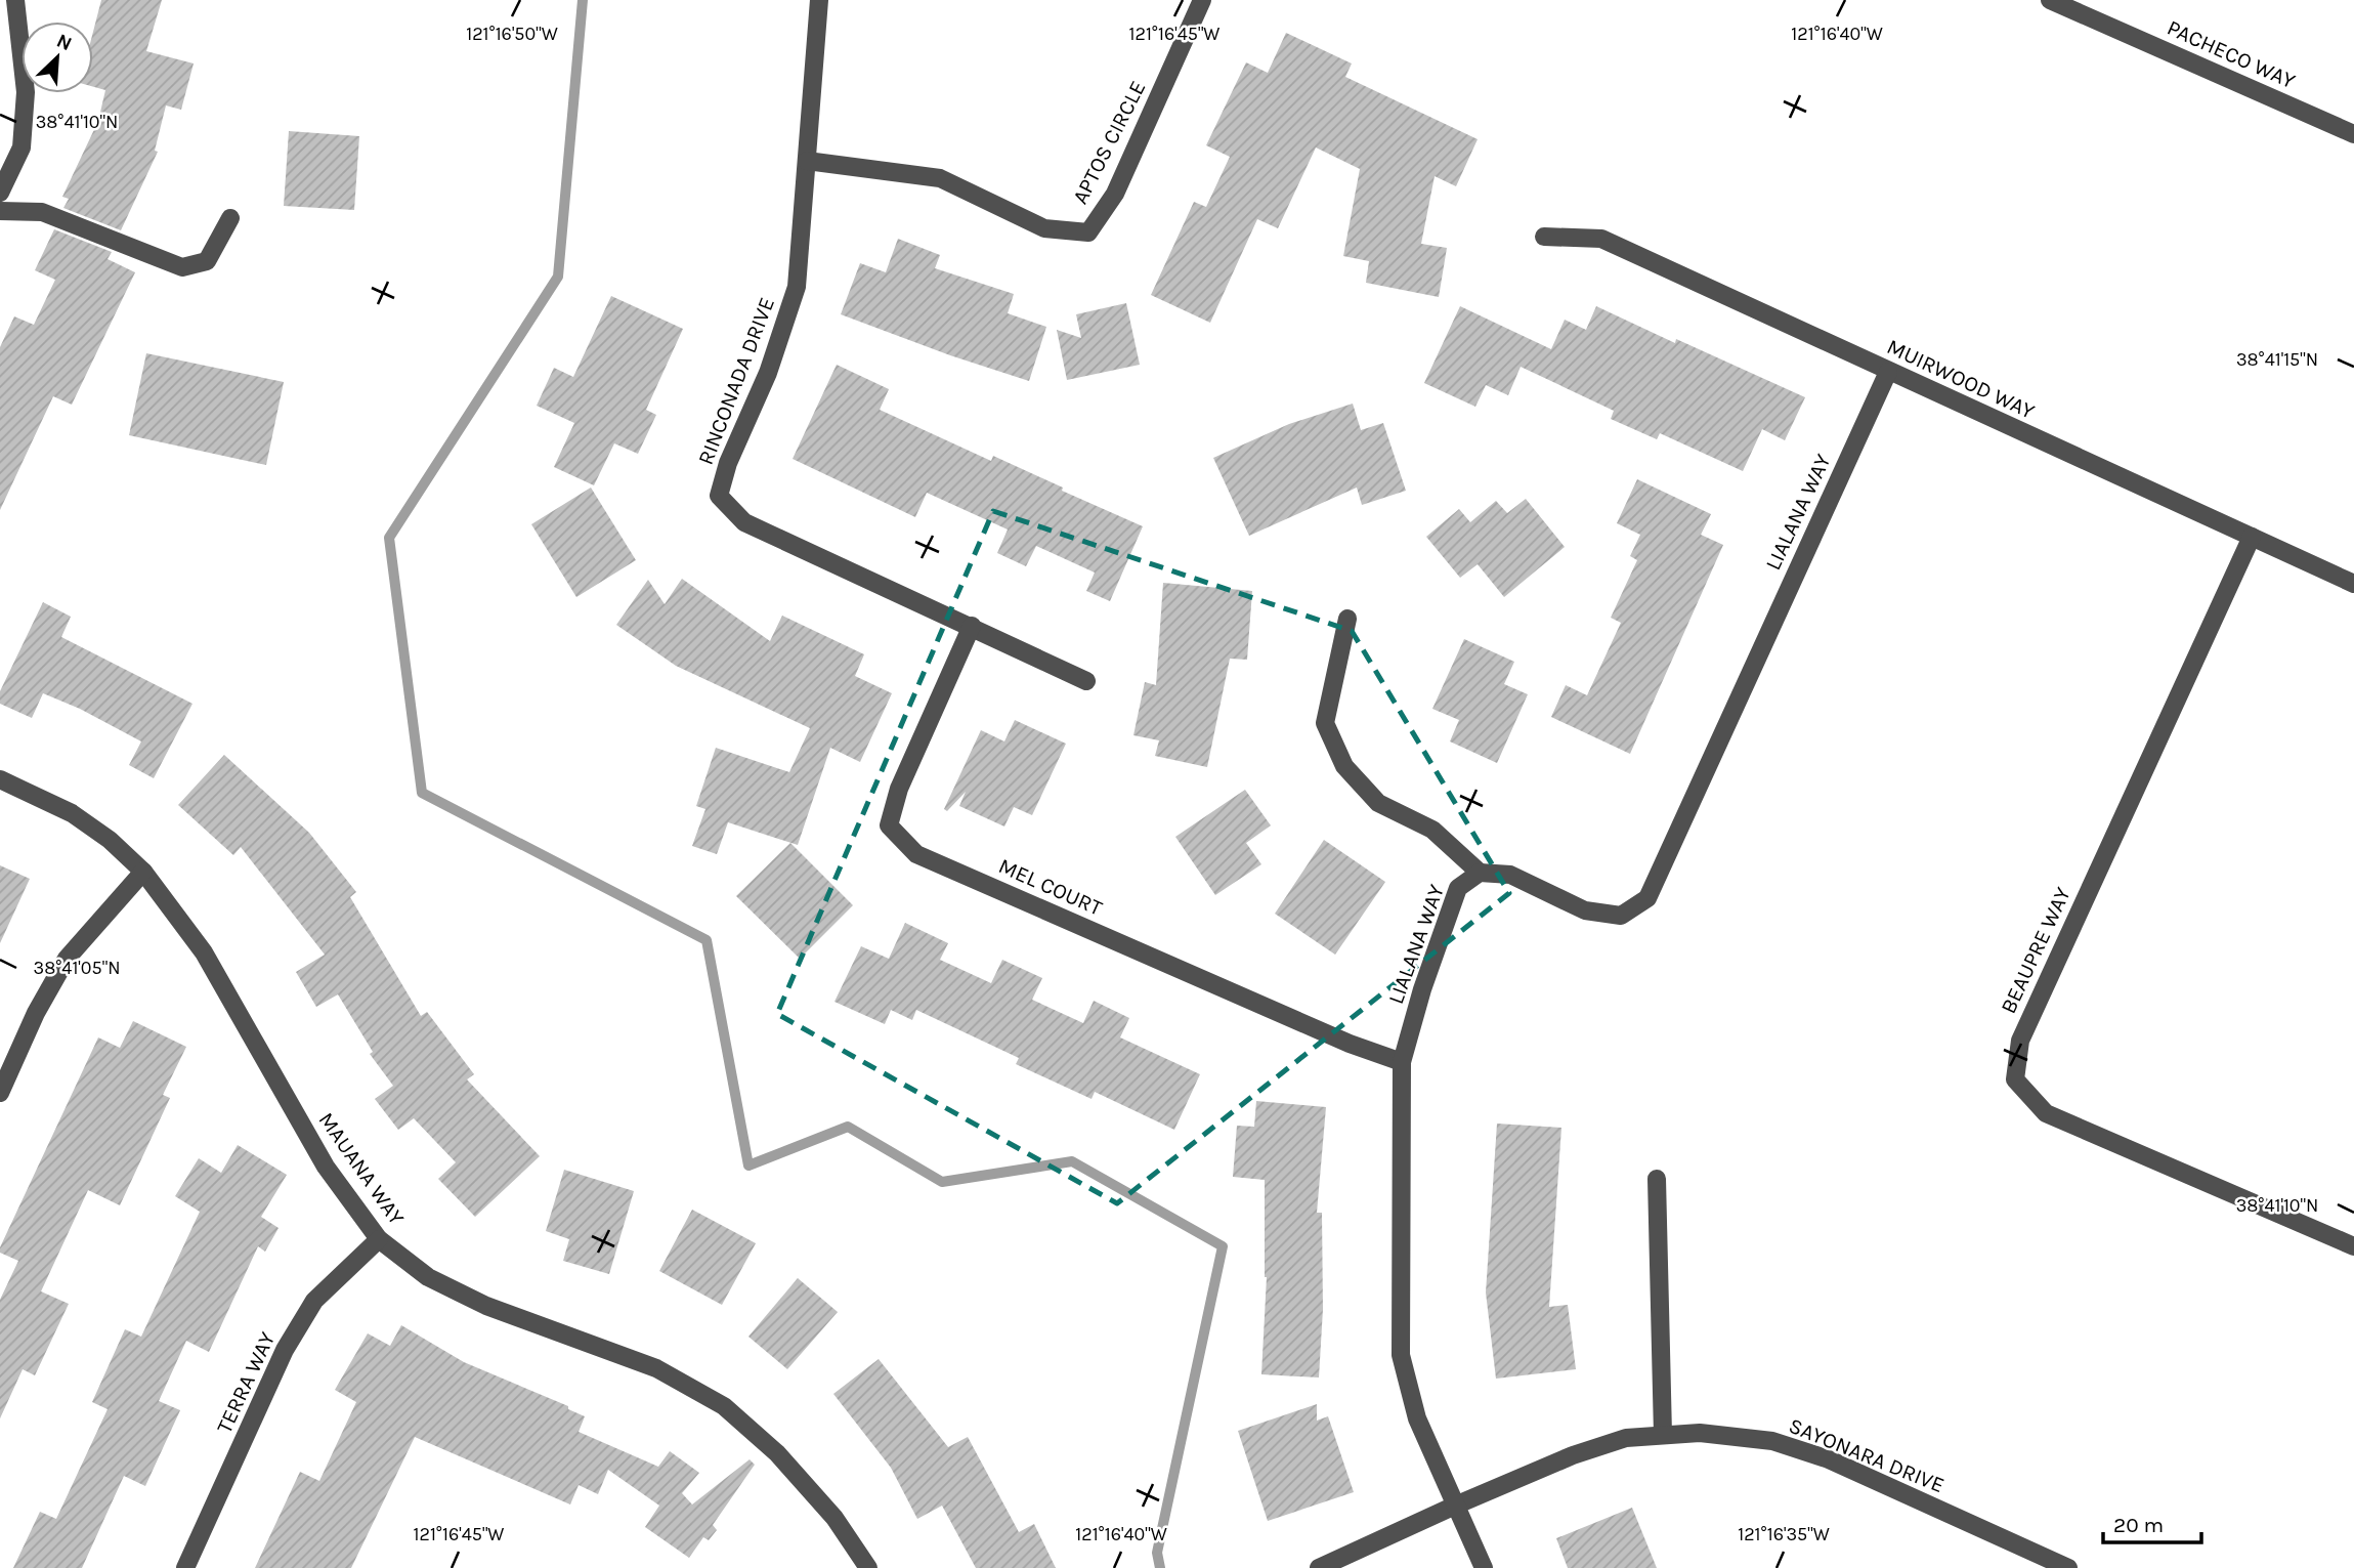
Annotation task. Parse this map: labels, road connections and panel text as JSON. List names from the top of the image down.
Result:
{
  "streets": {
    "street": [
      "PACHECO WAY",
      "APTOS CIRCLE",
      "MUIRWOOD WAY",
      "RINCONADA DRIVE",
      "LIALANA WAY",
      "MEL COURT",
      "BEAUPRE WAY",
      "MAUANA WAY",
      "TERRA WAY",
      "SAYONARA DRIVE"
    ]
  },
  "crossings": [
    ["APTOS CIRCLE", "RINCONADA DRIVE"],
    ["MUIRWOOD WAY", "LIALANA WAY"],
    ["MUIRWOOD WAY", "BEAUPRE WAY"],
    ["RINCONADA DRIVE", "MEL COURT"],
    ["LIALANA WAY", "MEL COURT"],
    ["LIALANA WAY", "SAYONARA DRIVE"],
    ["MAUANA WAY", "TERRA WAY"]
  ],
  "scale_bar": "20 m",
  "north": "top right",
  "coordinates": [
    "121°16'50\"W",
    "121°16'45\"W",
    "121°16'40\"W",
    "38°41'10\"N",
    "38°41'15\"N",
    "38°41'05\"N",
    "121°16'35\"W"
  ]
}
